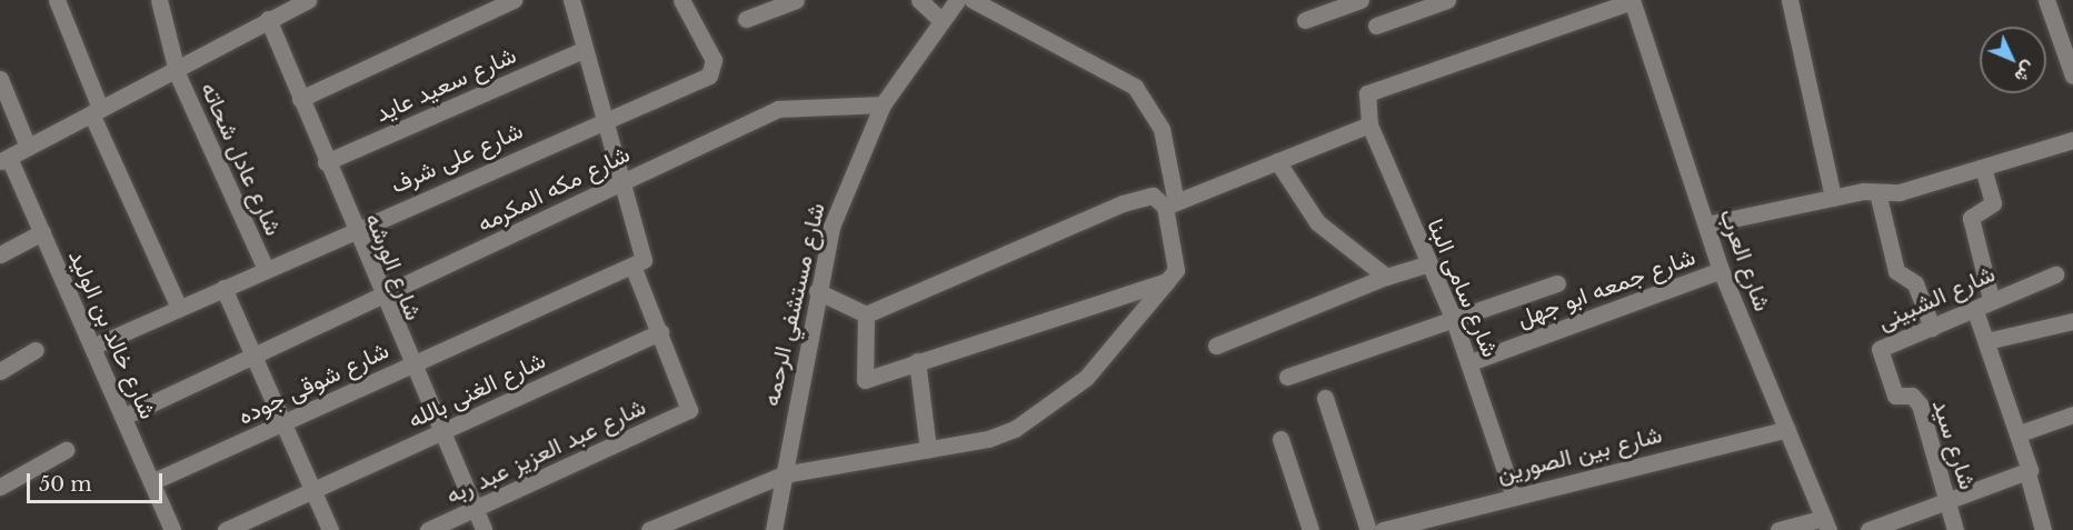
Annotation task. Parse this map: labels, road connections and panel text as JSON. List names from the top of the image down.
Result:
{
  "streets": {
    "street": [
      "شارع سعيد عايد",
      "شارع على شرف",
      "شارع عادل شحاته",
      "شارع مكه المكرمه",
      "شارع العرب",
      "شارع الورشه",
      "شارع سامى البنا",
      "شارع جمعه ابو جهل",
      "شارع الشبينى",
      "شارع مستشفي الرحمه",
      "شارع خالد بن الوليد",
      "شارع شوقى جوده",
      "شارع الغنى بالله",
      "شارع سيد",
      "شارع عبد العزيز عبد ربه",
      "شارع بين الصورين"
    ]
  },
  "crossings": [
    ["شارع سعيد عايد", "شارع الورشه"],
    ["شارع على شرف", "شارع عادل شحاته"],
    ["شارع على شرف", "شارع الورشه"],
    ["شارع على شرف", "شارع خالد بن الوليد"],
    ["شارع مكه المكرمه", "شارع الورشه"],
    ["شارع مكه المكرمه", "شارع مستشفي الرحمه"],
    ["شارع مكه المكرمه", "شارع خالد بن الوليد"],
    ["شارع العرب", "شارع سامى البنا"],
    ["شارع العرب", "شارع جمعه ابو جهل"],
    ["شارع العرب", "شارع بين الصورين"],
    ["شارع الورشه", "شارع شوقى جوده"],
    ["شارع الورشه", "شارع الغنى بالله"],
    ["شارع الورشه", "شارع عبد العزيز عبد ربه"],
    ["شارع سامى البنا", "شارع جمعه ابو جهل"],
    ["شارع سامى البنا", "شارع بين الصورين"],
    ["شارع الشبينى", "شارع سيد"],
    ["شارع خالد بن الوليد", "شارع شوقى جوده"],
    ["شارع الغنى بالله", "شارع عبد العزيز عبد ربه"]
  ],
  "scale_bar": "50 m",
  "north": "bottom right"
}
